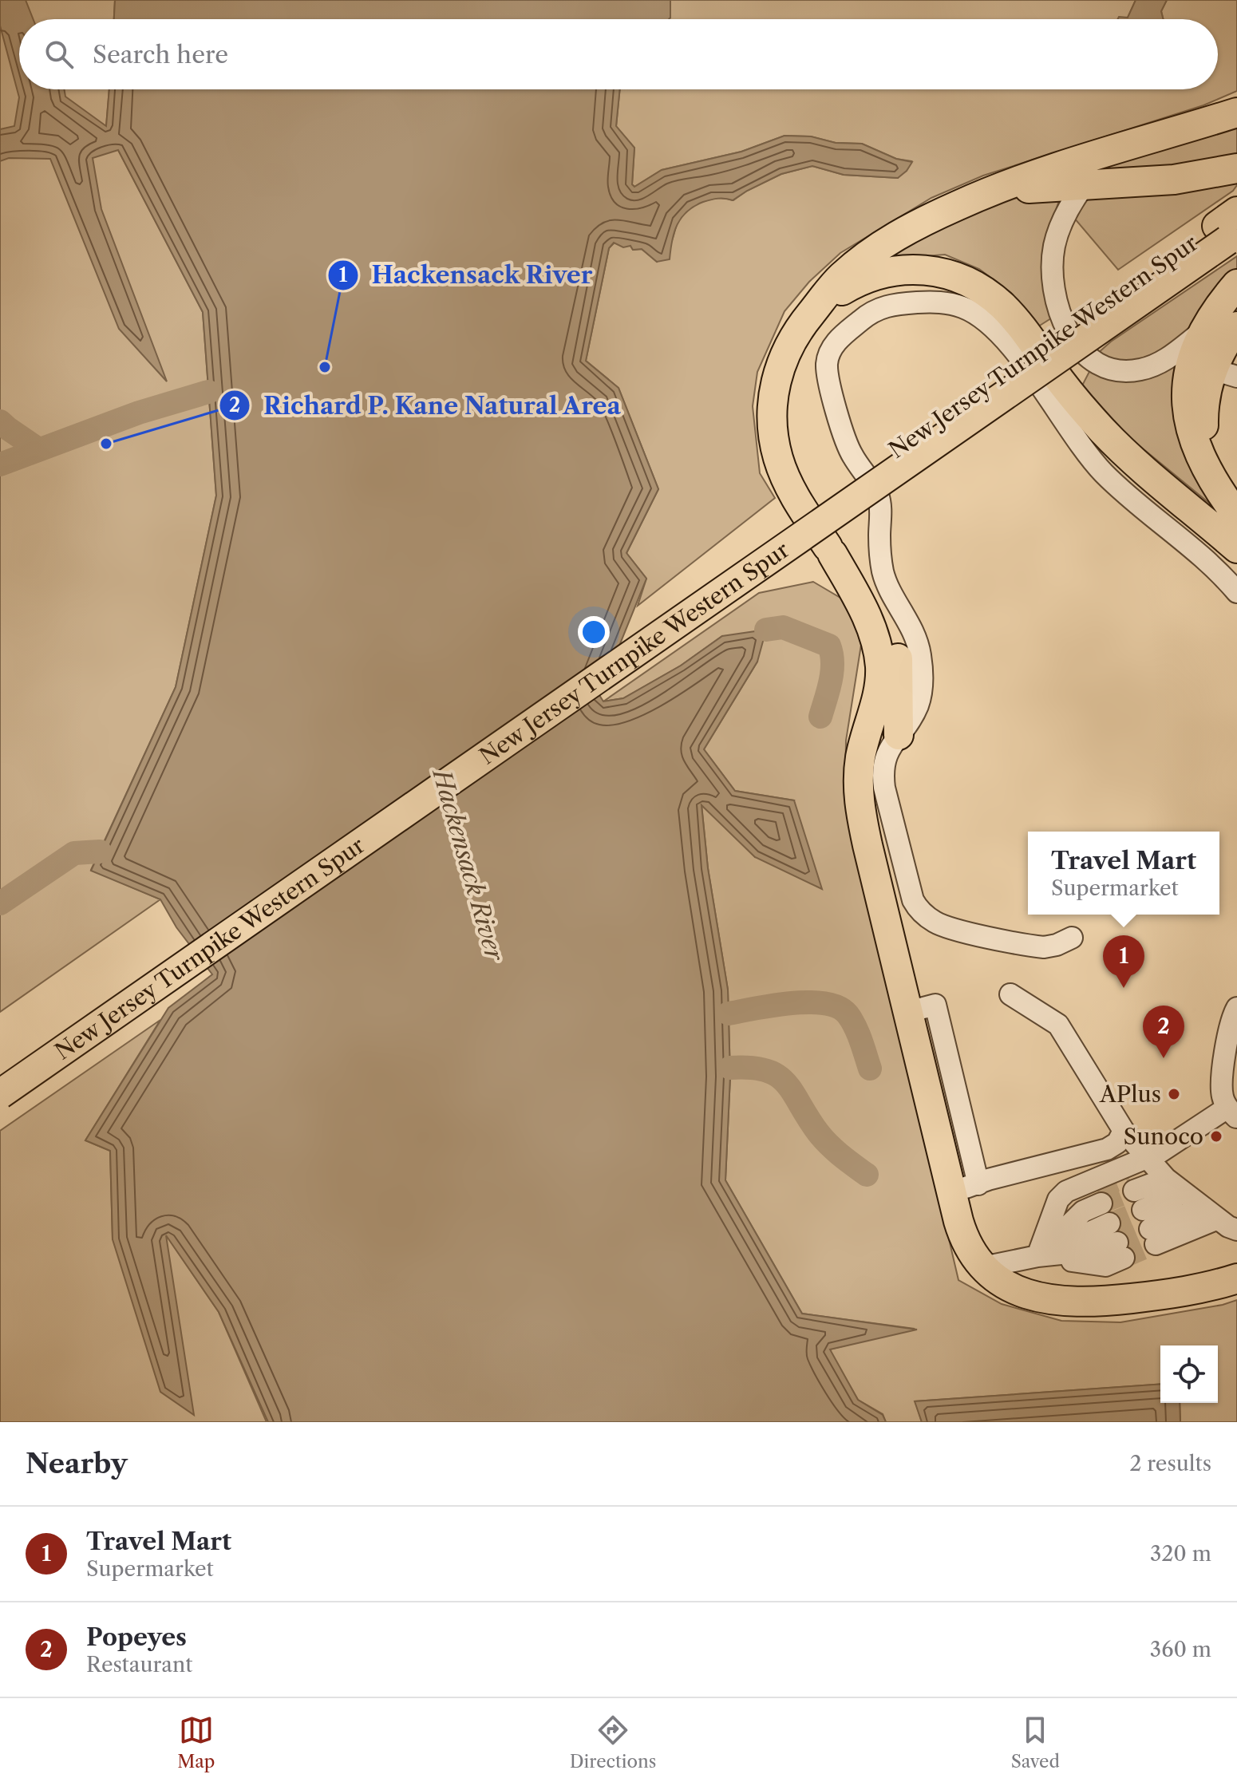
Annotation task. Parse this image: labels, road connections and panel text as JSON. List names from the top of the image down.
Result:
{
  "streets": {
    "highway": ["New Jersey Turnpike Western Spur"]
  },
  "water": ["Hackensack River"],
  "places": [
    "Hackensack River",
    "Richard P. Kane Natural Area",
    "APlus",
    "Sunoco"
  ],
  "page": {
    "search": "Search here",
    "popup": ["Travel Mart", "Supermarket"],
    "pins": ["1", "2"],
    "heading": ["Nearby", "2 results"],
    "list": [
      {
        "mark": "1",
        "name": "Travel Mart",
        "note": "Supermarket",
        "value": "320 m"
      },
      {
        "mark": "2",
        "name": "Popeyes",
        "note": "Restaurant",
        "value": "360 m"
      }
    ],
    "nav": ["Map", "Directions", "Saved"]
  }
}
